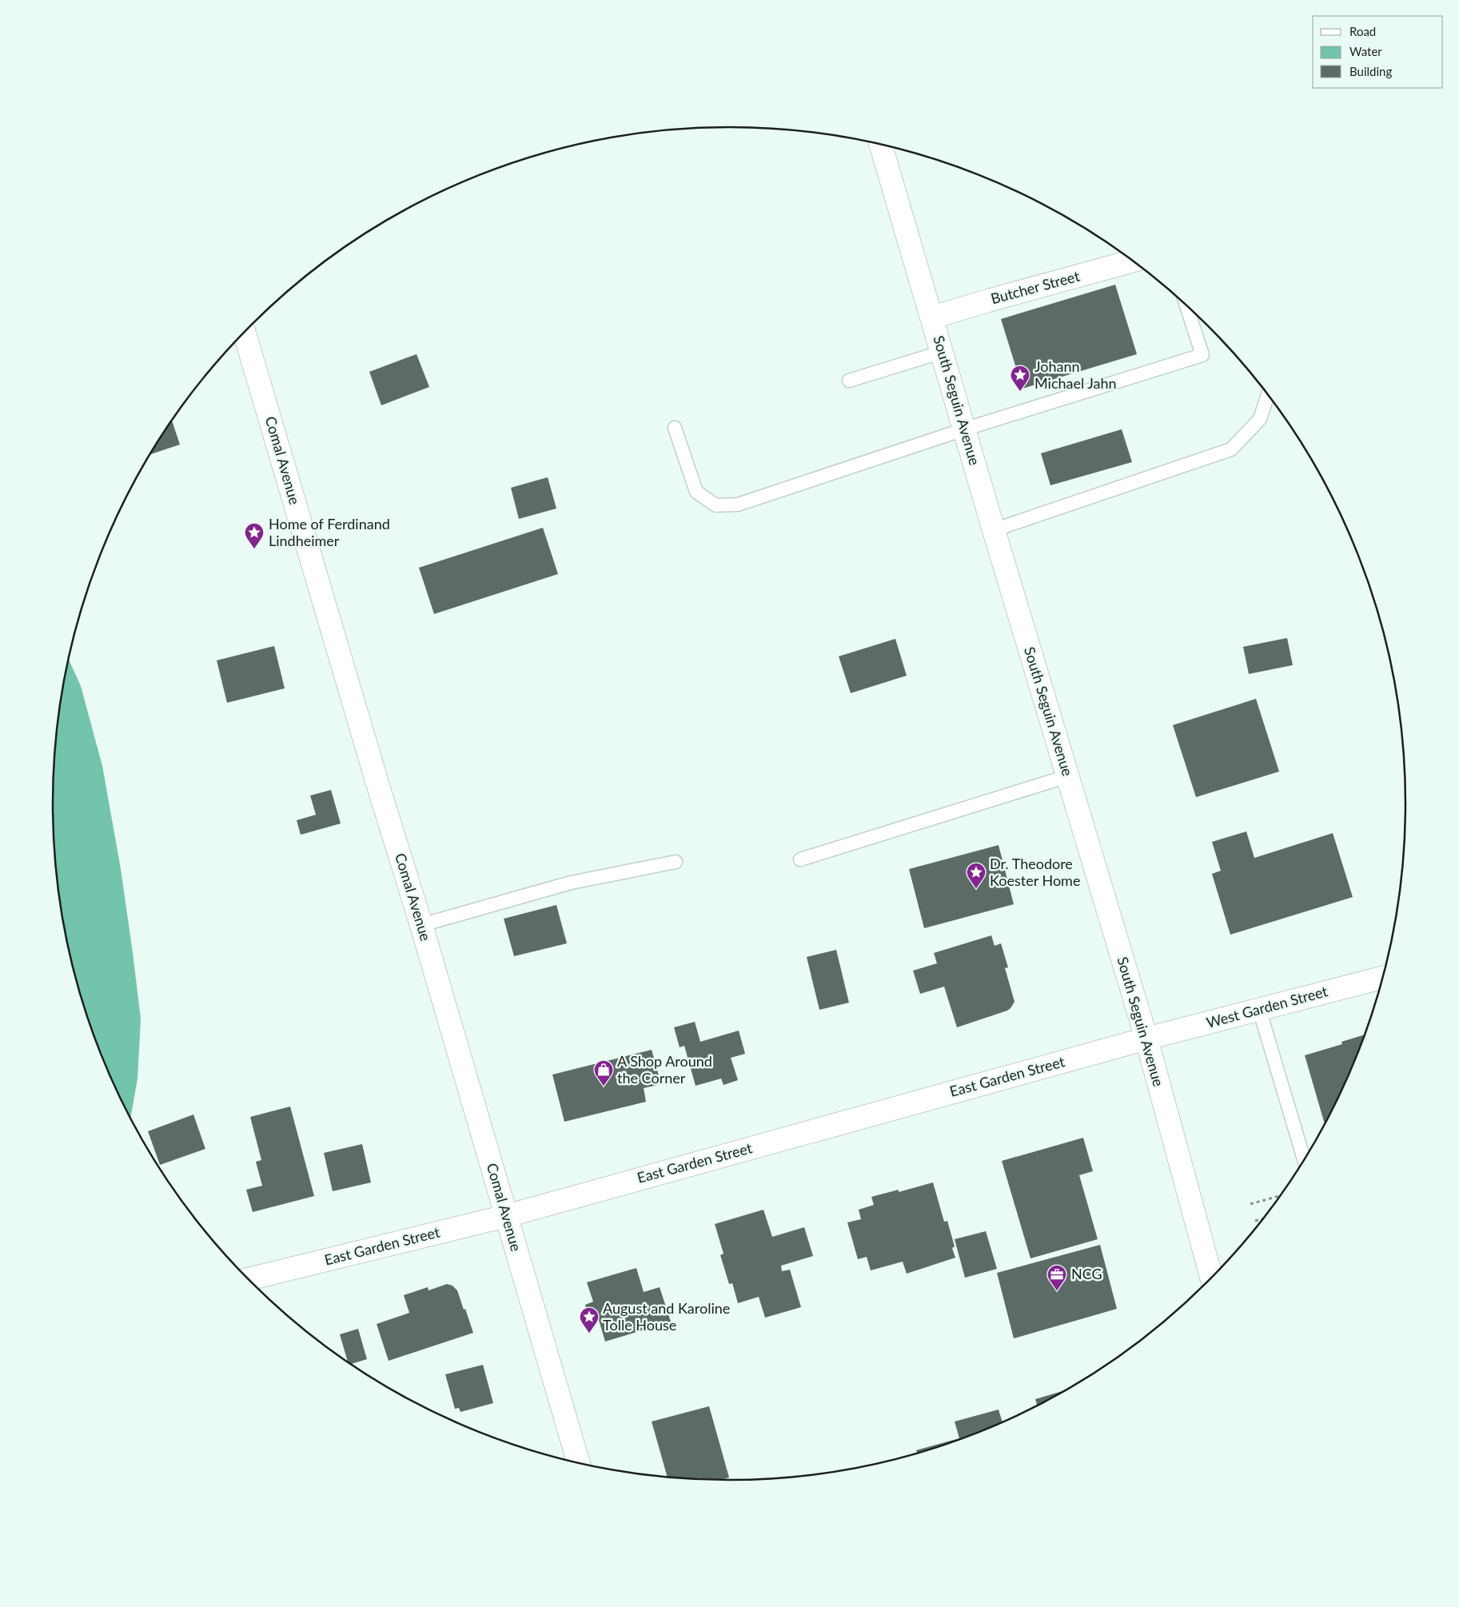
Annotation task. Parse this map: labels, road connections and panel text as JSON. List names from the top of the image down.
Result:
{
  "streets": {
    "street": [
      "Butcher Street",
      "South Seguin Avenue",
      "Comal Avenue",
      "West Garden Street",
      "East Garden Street"
    ]
  },
  "crossings": [
    ["Butcher Street", "South Seguin Avenue"],
    ["South Seguin Avenue", "West Garden Street"],
    ["South Seguin Avenue", "East Garden Street"],
    ["Comal Avenue", "East Garden Street"],
    ["West Garden Street", "East Garden Street"]
  ],
  "places": {
    "place": [
      "Johann Michael Jahn",
      "Home of Ferdinand Lindheimer",
      "Dr. Theodore Koester Home",
      "August and Karoline Tolle House"
    ],
    "shop": ["A Shop Around the Corner"],
    "office": ["NCG"]
  },
  "legend": ["Road", "Water", "Building"]
}
